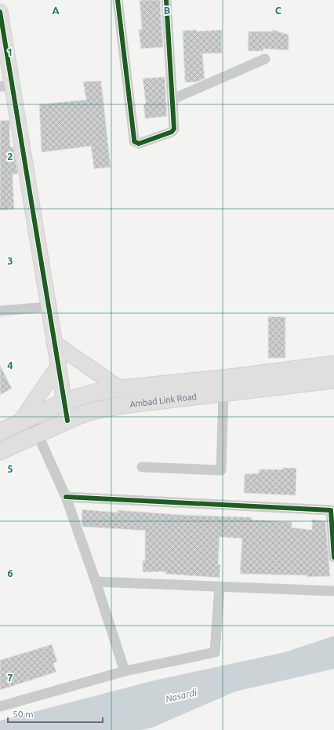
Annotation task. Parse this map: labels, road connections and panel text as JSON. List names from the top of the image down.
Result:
{
  "streets": {
    "main road": ["Ambad Link Road"]
  },
  "water": ["Nasardi"],
  "scale_bar": "50 m",
  "grid": {
    "columns": ["A", "B", "C"],
    "rows": [
      "1",
      "2",
      "3",
      "4",
      "5",
      "6",
      "7"
    ]
  }
}
